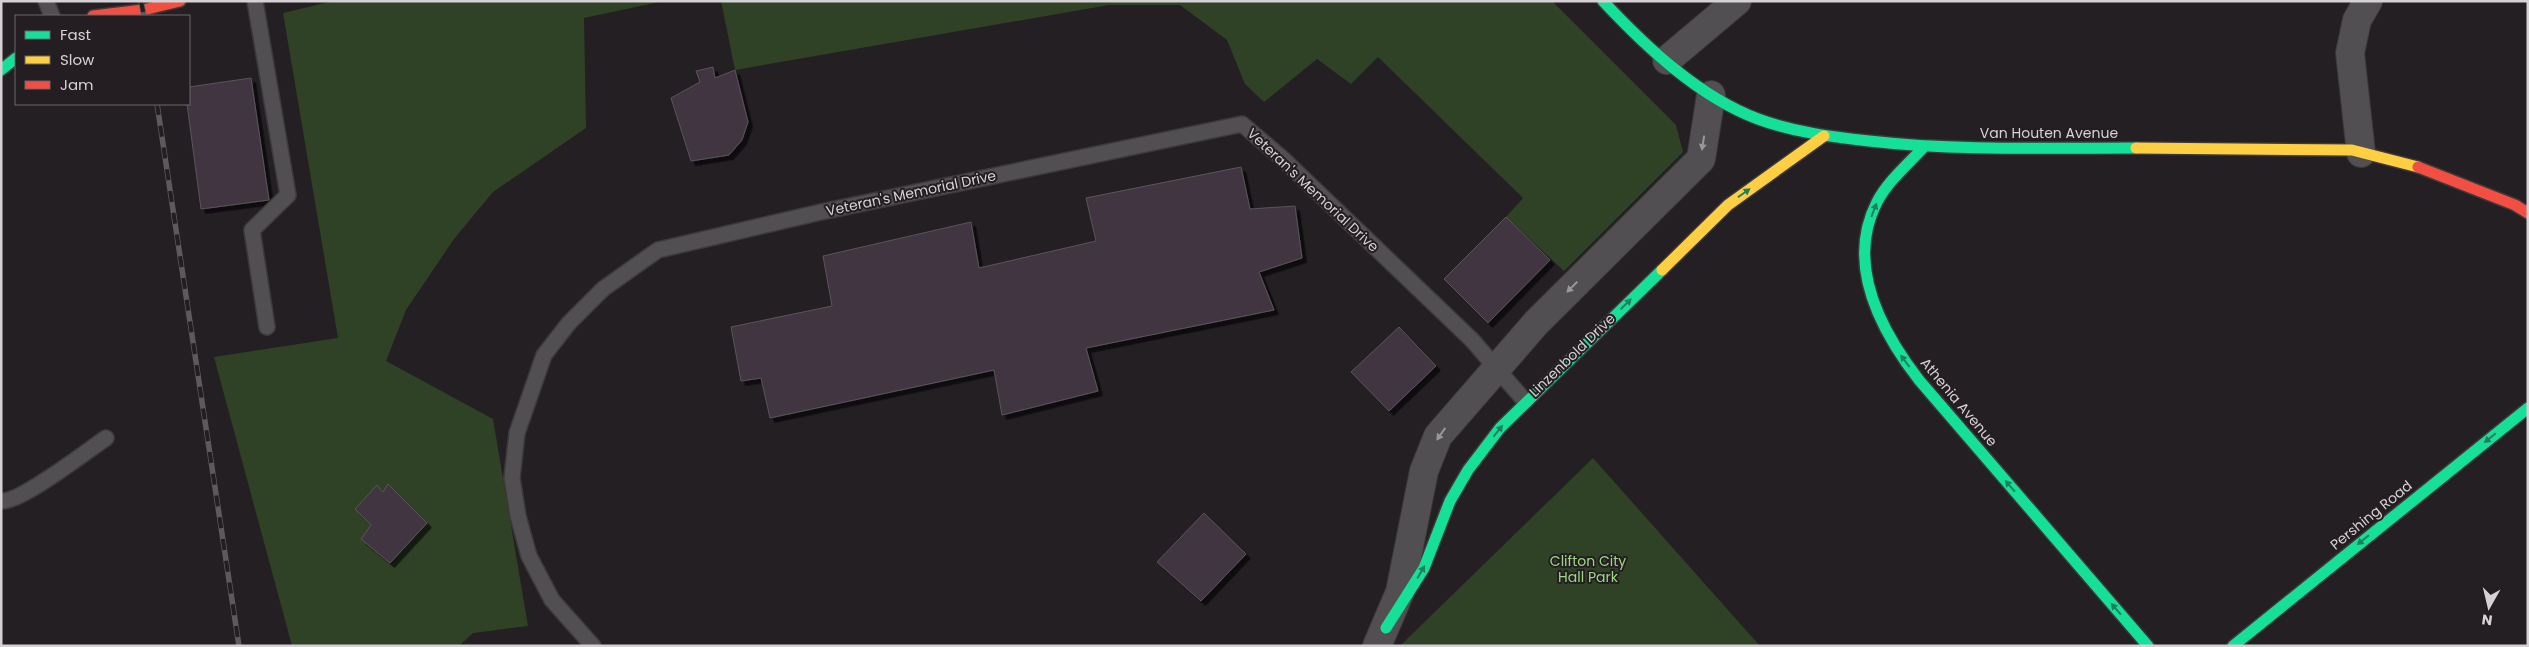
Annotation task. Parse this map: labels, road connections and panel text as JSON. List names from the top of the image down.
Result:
{
  "streets": {
    "street": [
      "Van Houten Avenue",
      "Linzenbold Drive",
      "Athenia Avenue",
      "Pershing Road"
    ],
    "lane": ["Veteran's Memorial Drive"]
  },
  "crossings": [
    ["Van Houten Avenue", "Linzenbold Drive"],
    ["Van Houten Avenue", "Athenia Avenue"],
    ["Veteran's Memorial Drive", "Linzenbold Drive"]
  ],
  "one_way": ["Athenia Avenue", "Pershing Road"],
  "parks": ["Clifton City Hall Park"],
  "legend": ["Fast", "Slow", "Jam"],
  "north": "bottom"
}
